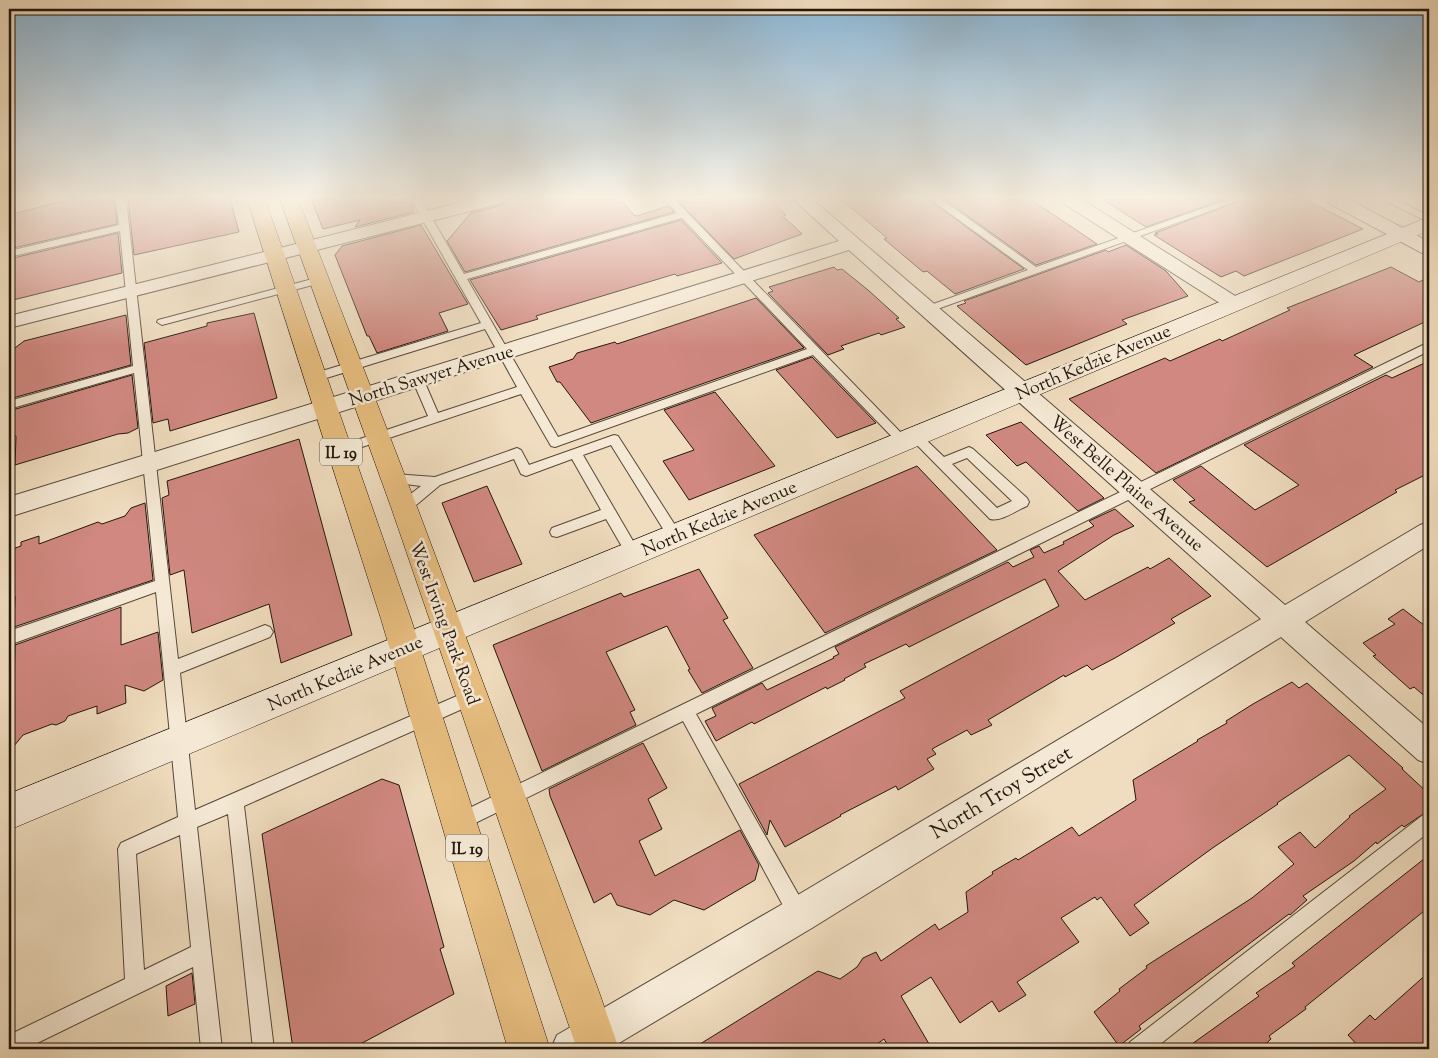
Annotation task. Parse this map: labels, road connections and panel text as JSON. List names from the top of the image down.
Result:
{
  "streets": {
    "main road": ["North Kedzie Avenue", "IL 19", "West Irving Park Road"],
    "street": ["North Sawyer Avenue", "West Belle Plaine Avenue", "North Troy Street"]
  },
  "crossings": [
    ["North Kedzie Avenue", "IL 19"],
    ["North Kedzie Avenue", "West Belle Plaine Avenue"],
    ["North Kedzie Avenue", "West Irving Park Road"],
    ["North Sawyer Avenue", "IL 19"],
    ["North Sawyer Avenue", "West Irving Park Road"],
    ["West Belle Plaine Avenue", "North Troy Street"],
    ["West Irving Park Road", "North Troy Street"]
  ]
}
